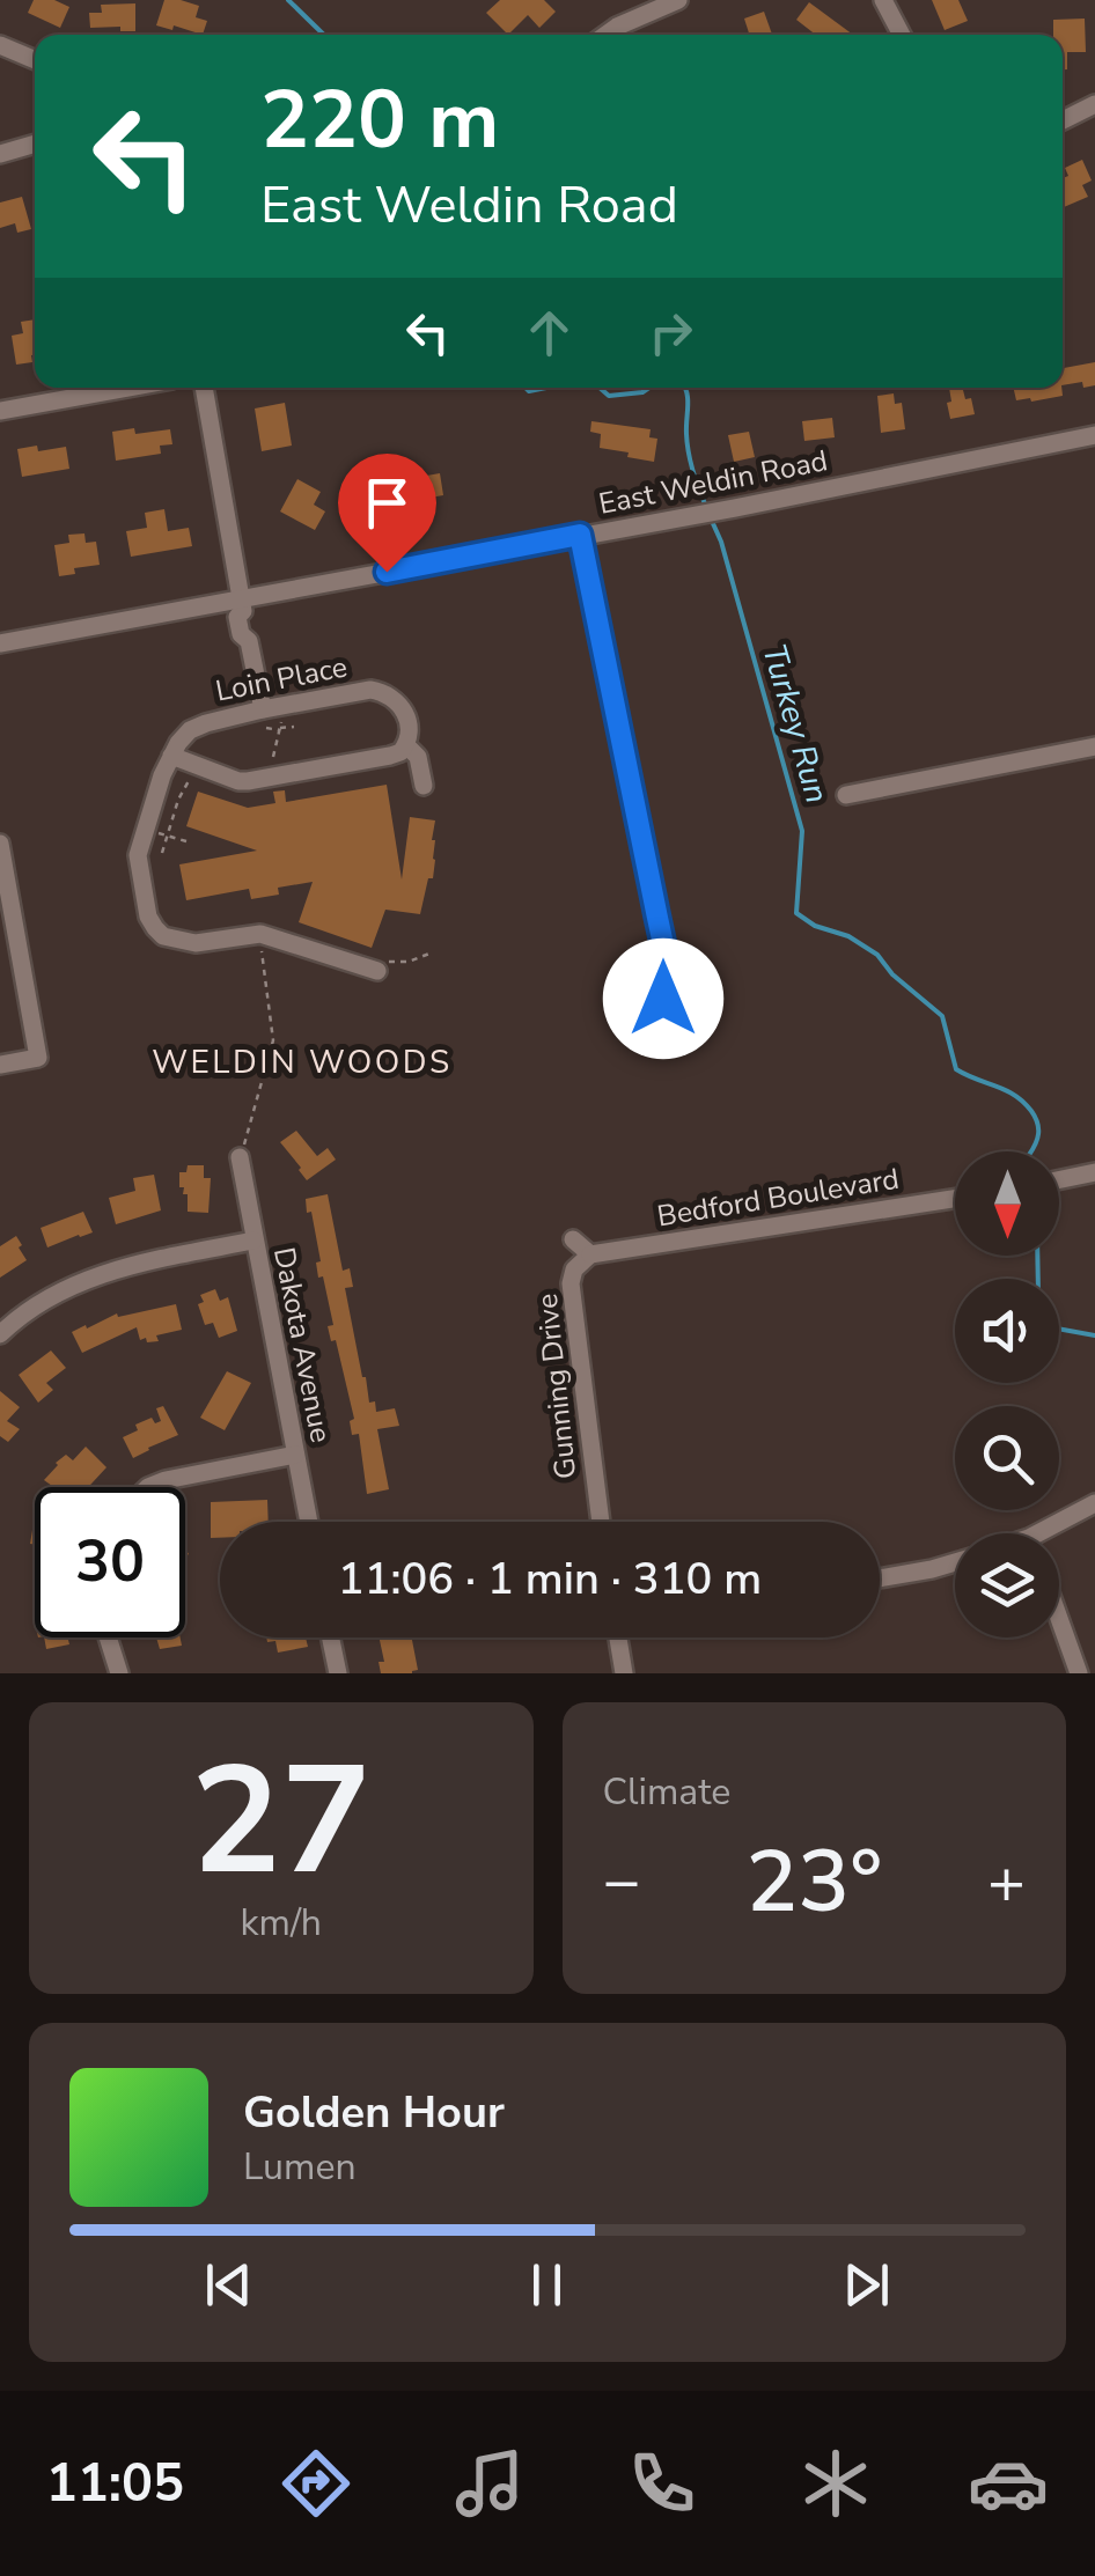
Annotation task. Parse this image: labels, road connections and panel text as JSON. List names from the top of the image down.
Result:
{
  "streets": {
    "street": [
      "East Weldin Road",
      "Loin Place",
      "Bedford Boulevard",
      "Dakota Avenue",
      "Gunning Drive"
    ]
  },
  "crossings": [
    ["Bedford Boulevard", "Gunning Drive"]
  ],
  "districts": ["WELDIN WOODS"],
  "water": ["Turkey Run"],
  "north": "bottom",
  "page": {
    "turn": ["220 m", "East Weldin Road"],
    "limit": "30",
    "trip": "11:06 · 1 min · 310 m",
    "tile": [
      ["27", "km/h"],
      "Climate"
    ],
    "heat": ["−", "23°", "+"],
    "song": ["Golden Hour", "Lumen"],
    "tabs": "11:05"
  }
}
